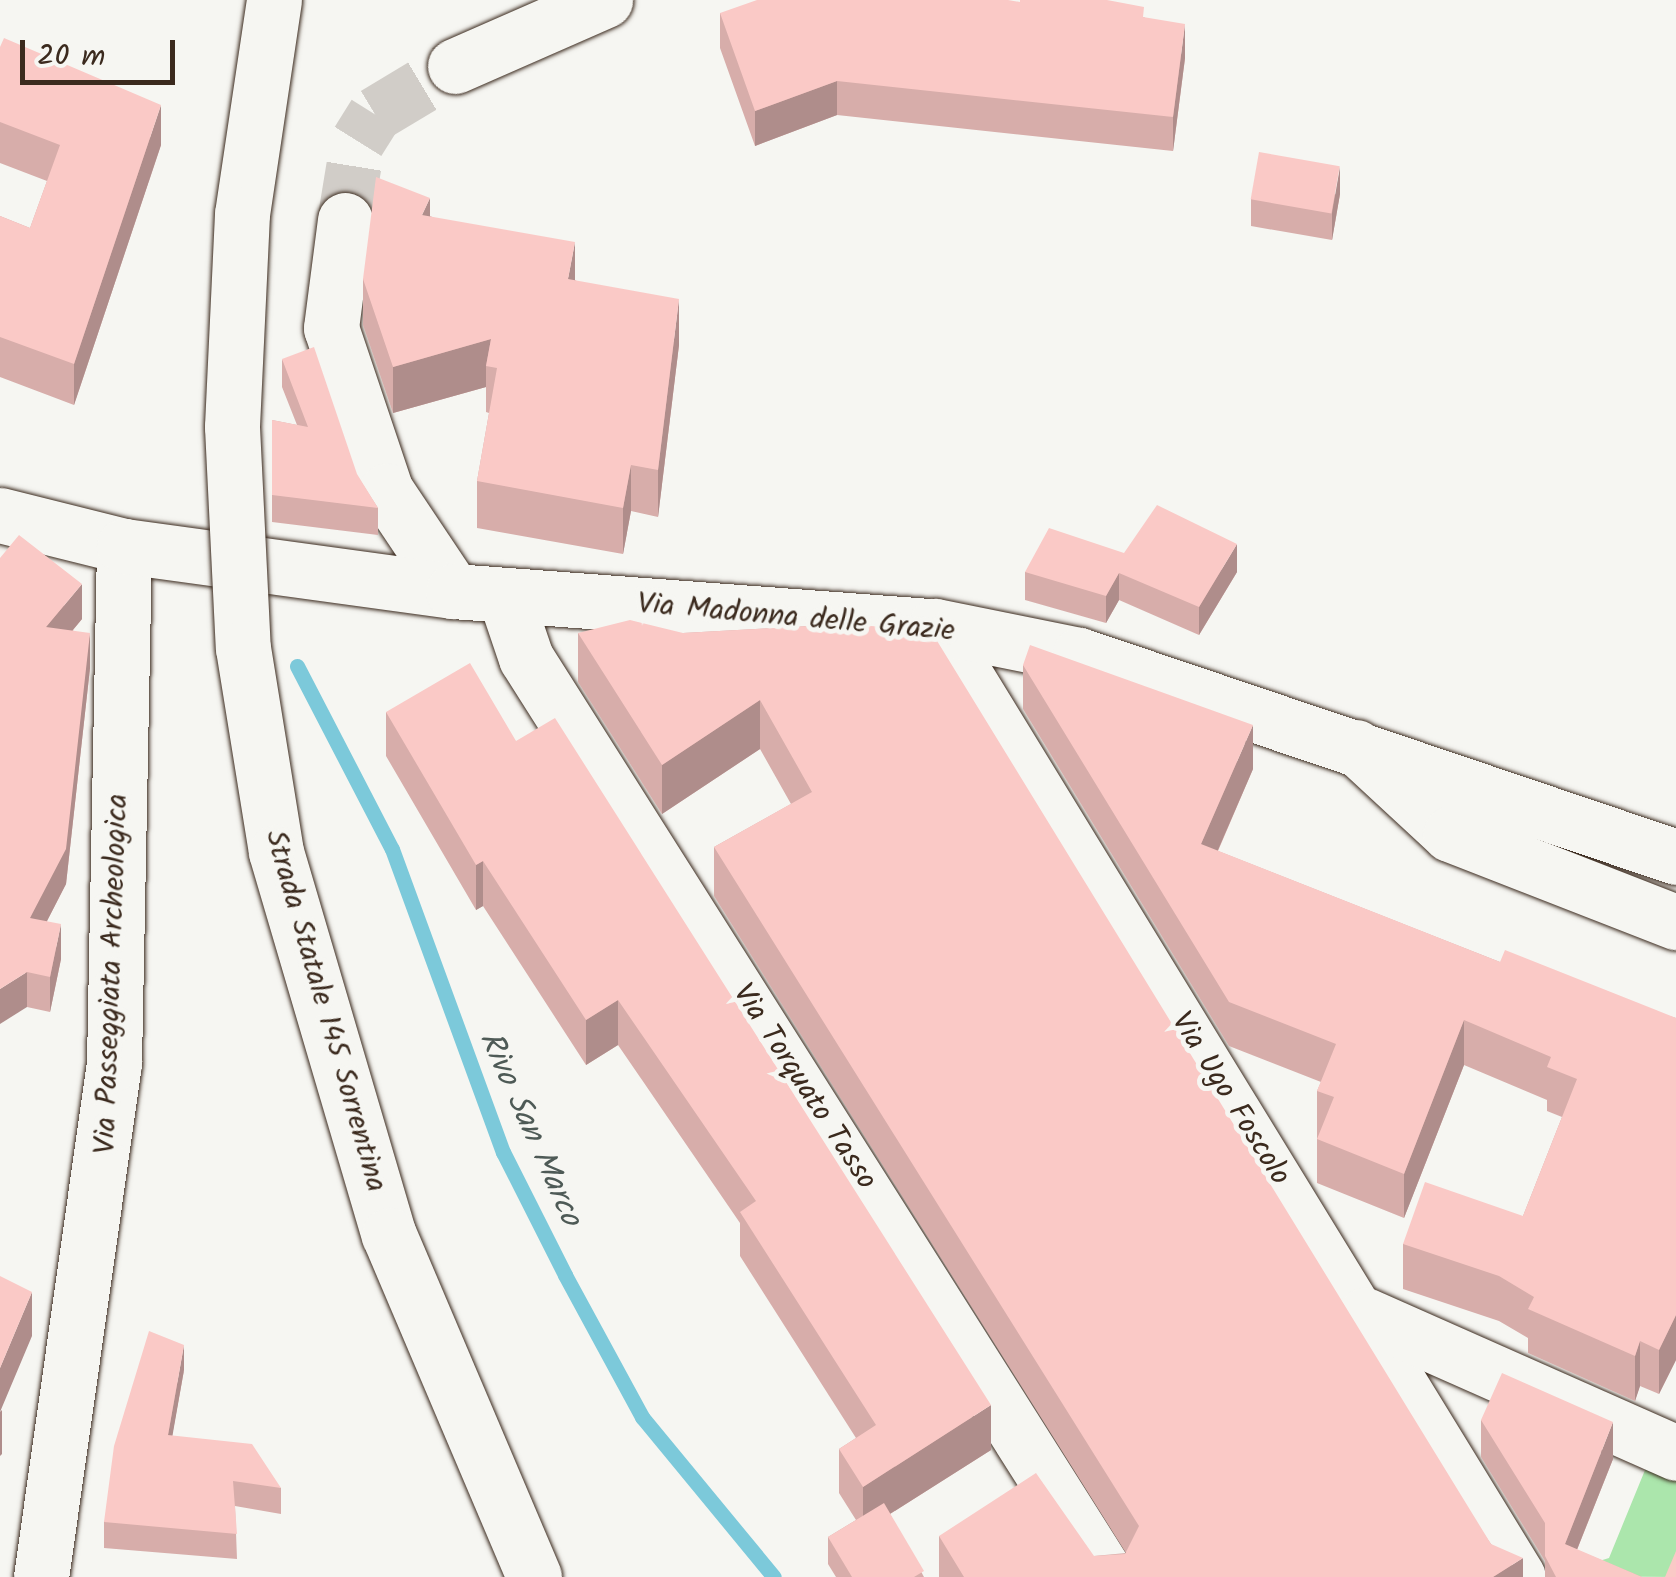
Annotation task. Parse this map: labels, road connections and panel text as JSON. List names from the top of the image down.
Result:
{
  "streets": {
    "main road": [
      "Via Madonna delle Grazie",
      "Via Passeggiata Archeologica",
      "Strada Statale 145 Sorrentina",
      "Via Torquato Tasso",
      "Via Ugo Foscolo"
    ]
  },
  "crossings": [
    ["Via Madonna delle Grazie", "Via Passeggiata Archeologica"],
    ["Via Madonna delle Grazie", "Via Torquato Tasso"],
    ["Via Madonna delle Grazie", "Via Ugo Foscolo"]
  ],
  "water": ["Rivo San Marco"],
  "scale_bar": "20 m"
}
